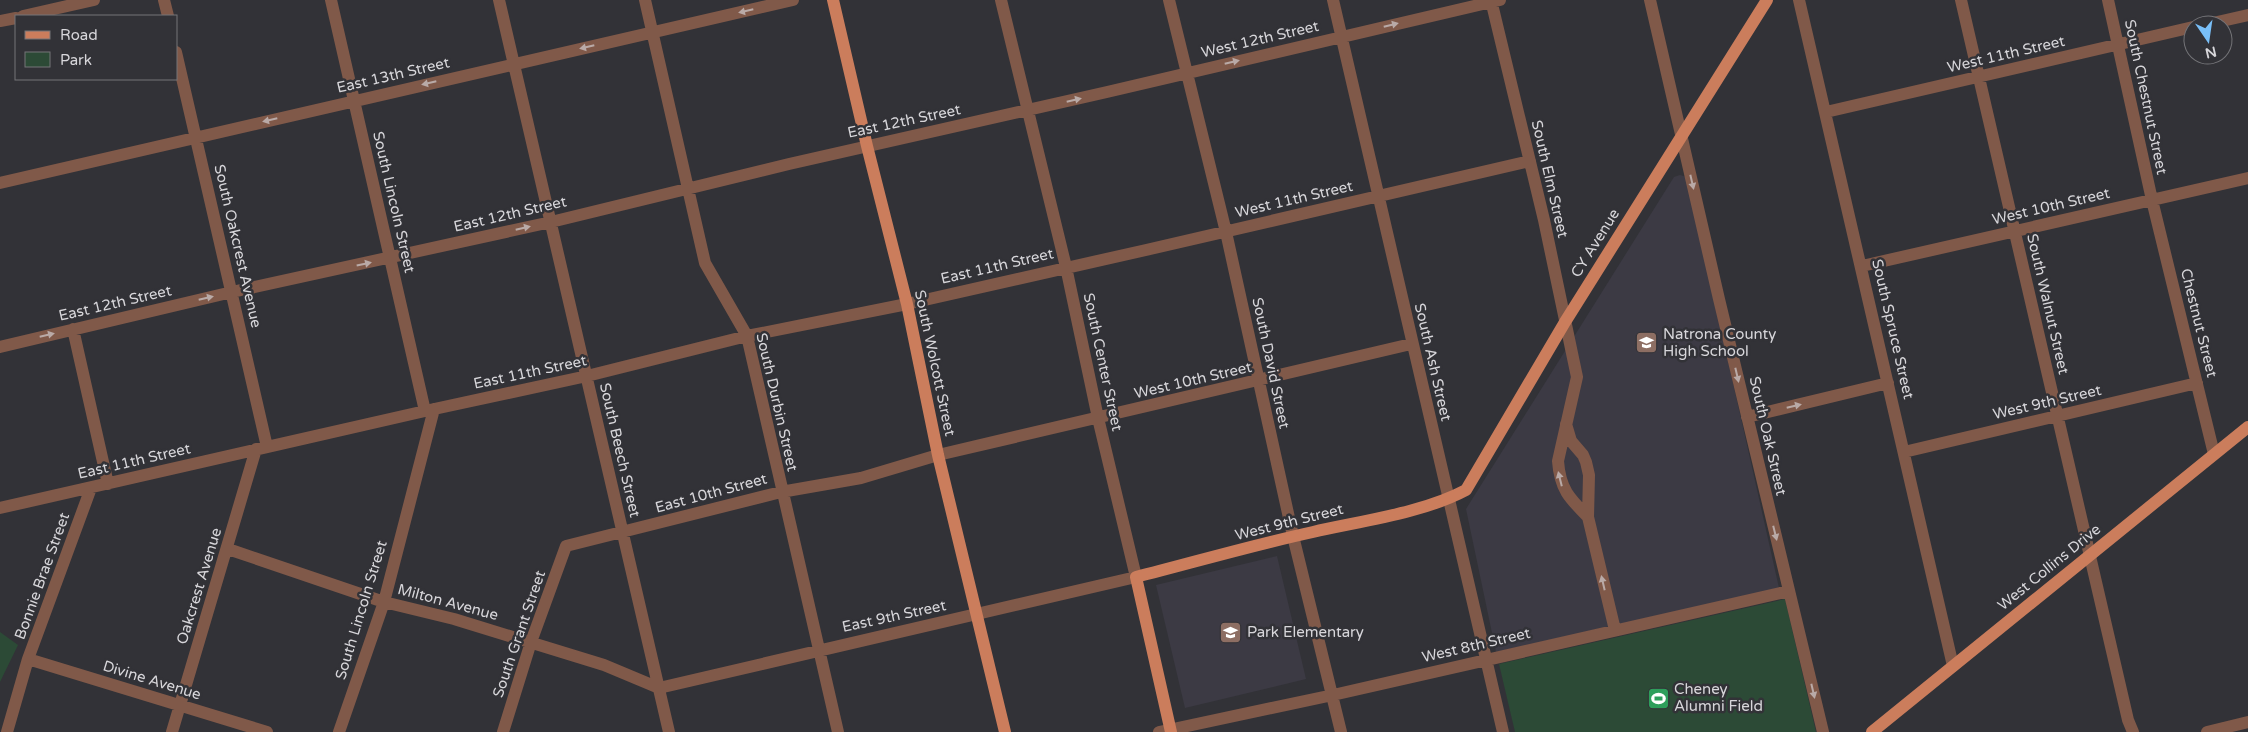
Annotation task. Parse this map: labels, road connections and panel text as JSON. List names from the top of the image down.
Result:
{
  "streets": {
    "main road": [
      "CY Avenue",
      "South Center Street",
      "South Wolcott Street",
      "West 9th Street",
      "West Collins Drive"
    ],
    "street": [
      "West 12th Street",
      "West 11th Street",
      "East 13th Street",
      "South Chestnut Street",
      "East 12th Street",
      "South Elm Street",
      "South Lincoln Street",
      "West 10th Street",
      "South Oakcrest Avenue",
      "East 11th Street",
      "South Walnut Street",
      "Chestnut Street",
      "South Spruce Street",
      "South Ash Street",
      "South David Street",
      "South Durbin Street",
      "South Oak Street",
      "South Beech Street",
      "East 10th Street",
      "Bonnie Brae Street",
      "Oakcrest Avenue",
      "Milton Avenue",
      "East 9th Street",
      "South Grant Street",
      "West 8th Street",
      "Divine Avenue"
    ]
  },
  "crossings": [
    ["West 12th Street", "East 12th Street"],
    ["West 12th Street", "South Elm Street"],
    ["West 12th Street", "South Center Street"],
    ["West 12th Street", "South Ash Street"],
    ["West 12th Street", "South David Street"],
    ["West 11th Street", "South Chestnut Street"],
    ["West 11th Street", "South Elm Street"],
    ["West 11th Street", "East 11th Street"],
    ["West 11th Street", "South Walnut Street"],
    ["West 11th Street", "South Spruce Street"],
    ["West 11th Street", "South Center Street"],
    ["West 11th Street", "South Ash Street"],
    ["West 11th Street", "South David Street"],
    ["East 13th Street", "South Lincoln Street"],
    ["East 13th Street", "South Oakcrest Avenue"],
    ["East 13th Street", "South Durbin Street"],
    ["East 13th Street", "South Beech Street"],
    ["South Chestnut Street", "West 10th Street"],
    ["South Chestnut Street", "Chestnut Street"],
    ["East 12th Street", "South Lincoln Street"],
    ["East 12th Street", "South Oakcrest Avenue"],
    ["East 12th Street", "South Center Street"],
    ["East 12th Street", "South Wolcott Street"],
    ["East 12th Street", "South Durbin Street"],
    ["East 12th Street", "South Beech Street"],
    ["South Elm Street", "CY Avenue"],
    ["South Lincoln Street", "East 11th Street"],
    ["South Lincoln Street", "Milton Avenue"],
    ["West 10th Street", "South Walnut Street"],
    ["West 10th Street", "Chestnut Street"],
    ["West 10th Street", "South Spruce Street"],
    ["West 10th Street", "South Center Street"],
    ["West 10th Street", "South Ash Street"],
    ["West 10th Street", "South David Street"],
    ["West 10th Street", "East 10th Street"],
    ["CY Avenue", "South Ash Street"],
    ["CY Avenue", "West 9th Street"],
    ["CY Avenue", "South Oak Street"],
    ["South Oakcrest Avenue", "East 11th Street"],
    ["South Oakcrest Avenue", "Oakcrest Avenue"],
    ["East 11th Street", "South Center Street"],
    ["East 11th Street", "South Wolcott Street"],
    ["East 11th Street", "South Durbin Street"],
    ["East 11th Street", "South Beech Street"],
    ["East 11th Street", "Bonnie Brae Street"],
    ["East 11th Street", "Oakcrest Avenue"],
    ["South Walnut Street", "West 9th Street"],
    ["South Walnut Street", "West Collins Drive"],
    ["Chestnut Street", "West 9th Street"],
    ["Chestnut Street", "West Collins Drive"],
    ["South Spruce Street", "West 9th Street"],
    ["South Spruce Street", "West Collins Drive"],
    ["South Center Street", "West 9th Street"],
    ["South Center Street", "East 10th Street"],
    ["South Center Street", "East 9th Street"],
    ["South Center Street", "West 8th Street"],
    ["South Ash Street", "West 9th Street"],
    ["South Ash Street", "West 8th Street"],
    ["South Wolcott Street", "East 10th Street"],
    ["South Wolcott Street", "East 9th Street"],
    ["South David Street", "West 9th Street"],
    ["South David Street", "West 8th Street"],
    ["South Durbin Street", "East 10th Street"],
    ["South Durbin Street", "East 9th Street"],
    ["West 9th Street", "East 9th Street"],
    ["South Oak Street", "West 8th Street"],
    ["South Beech Street", "East 10th Street"],
    ["South Beech Street", "Milton Avenue"],
    ["South Beech Street", "East 9th Street"],
    ["East 10th Street", "South Grant Street"],
    ["Bonnie Brae Street", "Divine Avenue"],
    ["Oakcrest Avenue", "Milton Avenue"],
    ["Oakcrest Avenue", "Divine Avenue"],
    ["Milton Avenue", "East 9th Street"],
    ["Milton Avenue", "South Grant Street"]
  ],
  "one_way": [
    "West 12th Street",
    "East 13th Street",
    "East 12th Street",
    "South Oak Street"
  ],
  "places": {
    "school or university": ["Natrona County High School", "Park Elementary"],
    "sports": ["Cheney Alumni Field"]
  },
  "legend": ["Road", "Park"],
  "north": "bottom"
}
